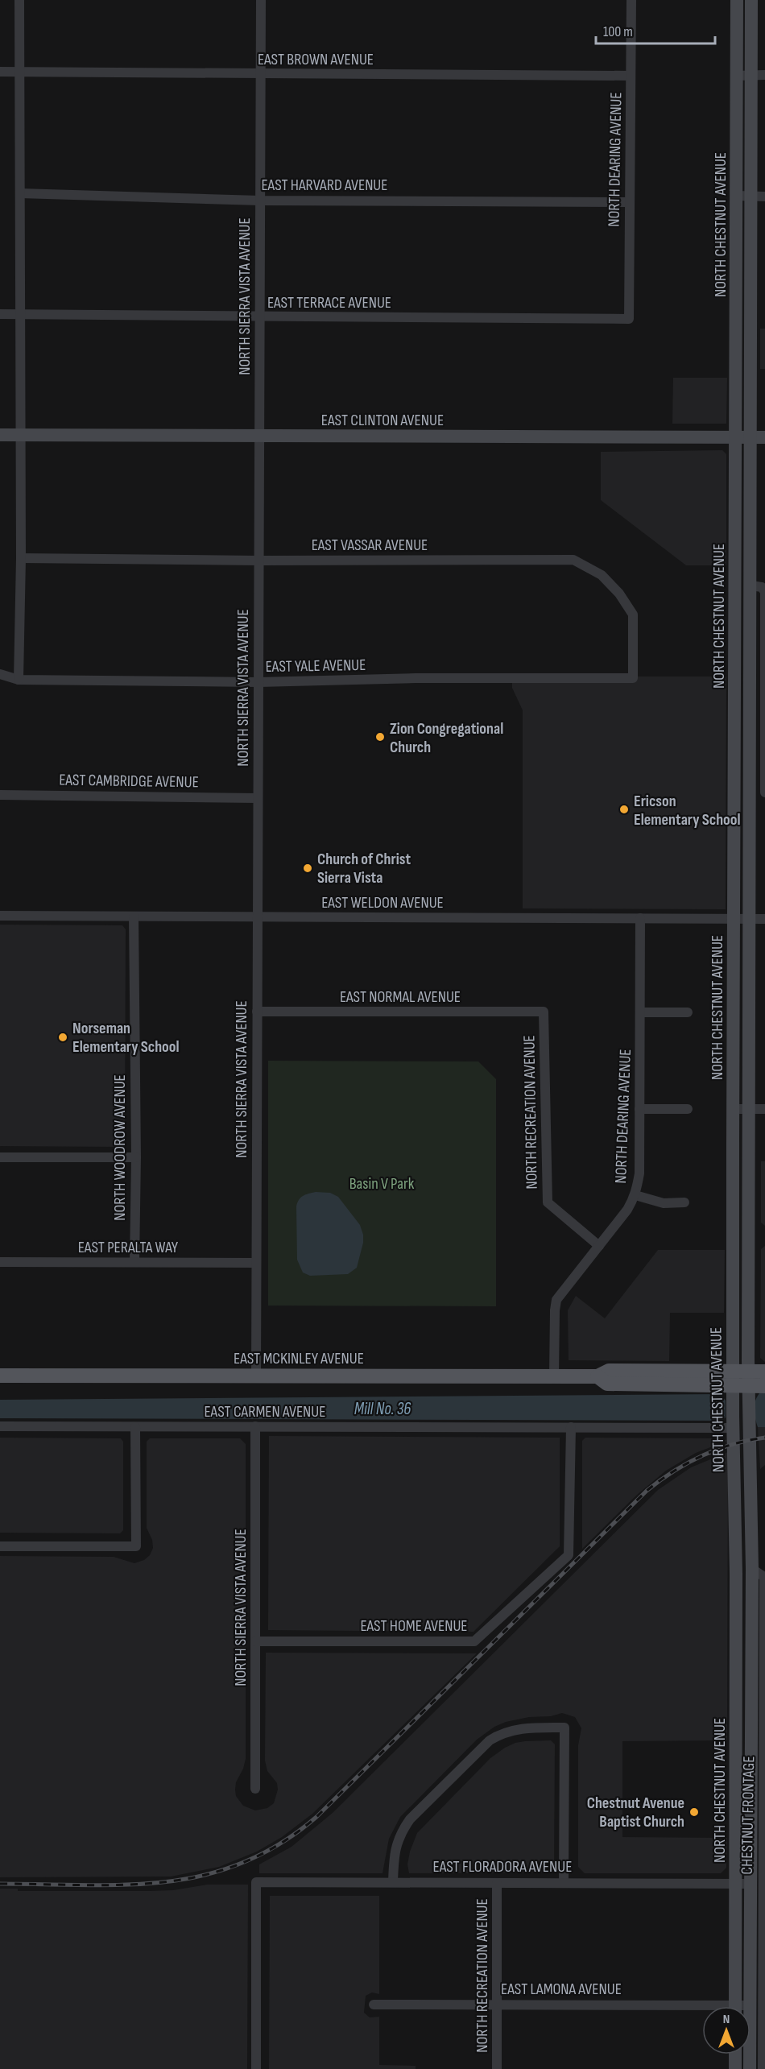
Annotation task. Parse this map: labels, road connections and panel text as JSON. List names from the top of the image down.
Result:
{
  "streets": {
    "main road": ["NORTH CHESTNUT AVENUE", "EAST CLINTON AVENUE", "EAST MCKINLEY AVENUE"],
    "street": [
      "EAST BROWN AVENUE",
      "NORTH DEARING AVENUE",
      "EAST HARVARD AVENUE",
      "NORTH SIERRA VISTA AVENUE",
      "EAST TERRACE AVENUE",
      "EAST VASSAR AVENUE",
      "EAST YALE AVENUE",
      "EAST CAMBRIDGE AVENUE",
      "EAST WELDON AVENUE",
      "EAST NORMAL AVENUE",
      "NORTH RECREATION AVENUE",
      "NORTH WOODROW AVENUE",
      "EAST PERALTA WAY",
      "EAST CARMEN AVENUE",
      "EAST HOME AVENUE",
      "CHESTNUT FRONTAGE",
      "EAST FLORADORA AVENUE",
      "EAST LAMONA AVENUE"
    ]
  },
  "crossings": [
    ["EAST BROWN AVENUE", "NORTH DEARING AVENUE"],
    ["EAST BROWN AVENUE", "NORTH SIERRA VISTA AVENUE"],
    ["NORTH DEARING AVENUE", "EAST HARVARD AVENUE"],
    ["NORTH DEARING AVENUE", "EAST TERRACE AVENUE"],
    ["NORTH DEARING AVENUE", "EAST WELDON AVENUE"],
    ["NORTH DEARING AVENUE", "NORTH RECREATION AVENUE"],
    ["NORTH DEARING AVENUE", "EAST MCKINLEY AVENUE"],
    ["EAST HARVARD AVENUE", "NORTH SIERRA VISTA AVENUE"],
    ["NORTH CHESTNUT AVENUE", "EAST CLINTON AVENUE"],
    ["NORTH CHESTNUT AVENUE", "EAST WELDON AVENUE"],
    ["NORTH CHESTNUT AVENUE", "EAST MCKINLEY AVENUE"],
    ["NORTH CHESTNUT AVENUE", "EAST CARMEN AVENUE"],
    ["NORTH CHESTNUT AVENUE", "CHESTNUT FRONTAGE"],
    ["NORTH CHESTNUT AVENUE", "EAST FLORADORA AVENUE"],
    ["NORTH CHESTNUT AVENUE", "EAST LAMONA AVENUE"],
    ["NORTH SIERRA VISTA AVENUE", "EAST TERRACE AVENUE"],
    ["NORTH SIERRA VISTA AVENUE", "EAST CLINTON AVENUE"],
    ["NORTH SIERRA VISTA AVENUE", "EAST VASSAR AVENUE"],
    ["NORTH SIERRA VISTA AVENUE", "EAST YALE AVENUE"],
    ["NORTH SIERRA VISTA AVENUE", "EAST CAMBRIDGE AVENUE"],
    ["NORTH SIERRA VISTA AVENUE", "EAST WELDON AVENUE"],
    ["NORTH SIERRA VISTA AVENUE", "EAST NORMAL AVENUE"],
    ["NORTH SIERRA VISTA AVENUE", "EAST PERALTA WAY"],
    ["NORTH SIERRA VISTA AVENUE", "EAST MCKINLEY AVENUE"],
    ["NORTH SIERRA VISTA AVENUE", "EAST CARMEN AVENUE"],
    ["NORTH SIERRA VISTA AVENUE", "EAST HOME AVENUE"],
    ["EAST VASSAR AVENUE", "EAST YALE AVENUE"],
    ["EAST WELDON AVENUE", "NORTH WOODROW AVENUE"],
    ["EAST NORMAL AVENUE", "NORTH RECREATION AVENUE"],
    ["NORTH RECREATION AVENUE", "EAST FLORADORA AVENUE"],
    ["NORTH RECREATION AVENUE", "EAST LAMONA AVENUE"],
    ["NORTH WOODROW AVENUE", "EAST PERALTA WAY"],
    ["EAST CARMEN AVENUE", "EAST HOME AVENUE"]
  ],
  "water": ["Mill No. 36"],
  "parks": ["Basin V Park"],
  "places": [
    "Zion Congregational Church",
    "Ericson Elementary School",
    "Church of Christ Sierra Vista",
    "Norseman Elementary School",
    "Chestnut Avenue Baptist Church"
  ],
  "scale_bar": "100 m",
  "north": "top"
}
